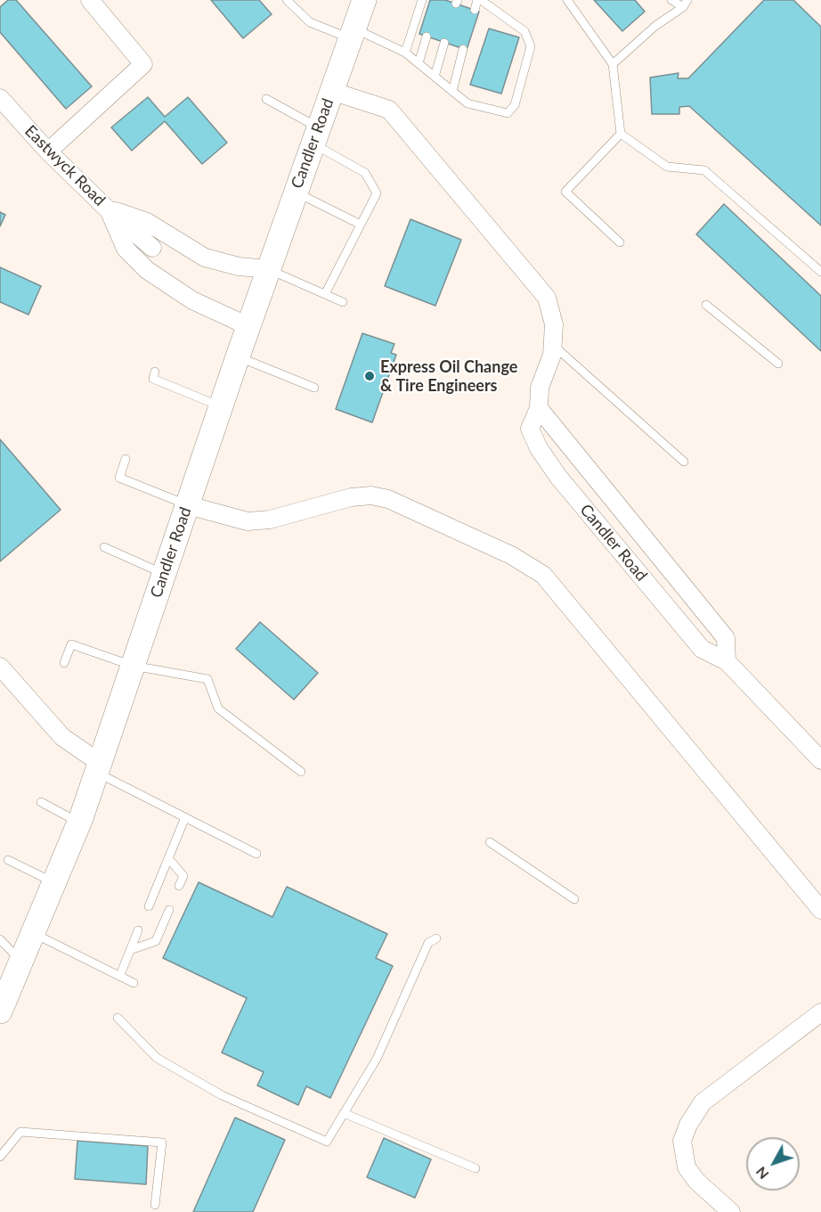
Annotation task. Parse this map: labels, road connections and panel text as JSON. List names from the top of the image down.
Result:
{
  "streets": {
    "main road": ["Candler Road"],
    "street": ["Eastwyck Road"]
  },
  "crossings": [
    ["Candler Road", "Eastwyck Road"]
  ],
  "places": ["Express Oil Change & Tire Engineers"],
  "north": "bottom left"
}
